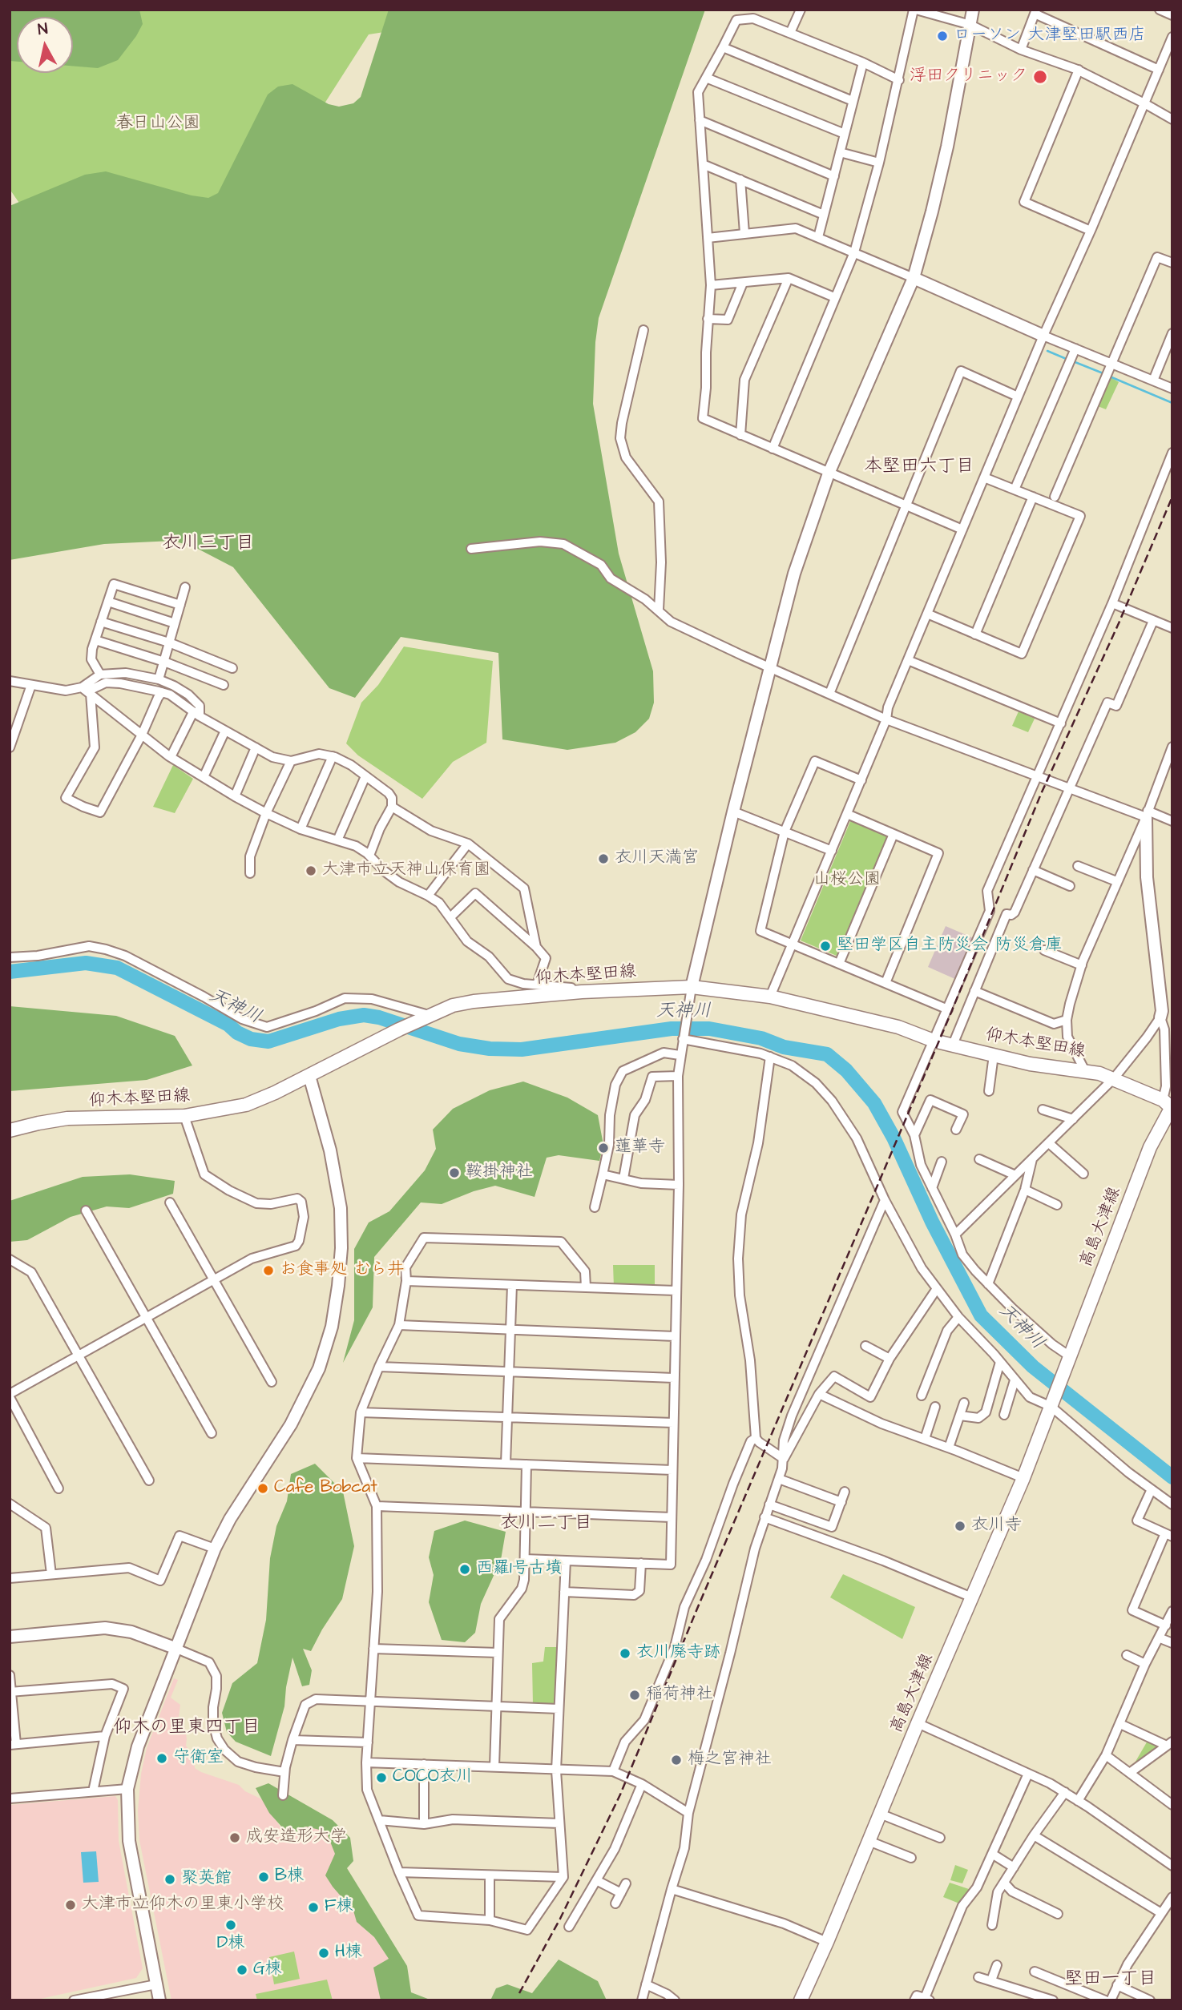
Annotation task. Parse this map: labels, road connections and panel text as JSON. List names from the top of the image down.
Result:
{
  "streets": {
    "main road": ["仰木本堅田線", "高島大津線"]
  },
  "crossings": [
    ["仰木本堅田線", "高島大津線"]
  ],
  "districts": [
    "本堅田六丁目",
    "衣川三丁目",
    "衣川二丁目",
    "仰木の里東四丁目",
    "堅田一丁目"
  ],
  "water": ["天神川"],
  "parks": ["春日山公園", "山桜公園"],
  "places": [
    "ローソン 大津堅田駅西店",
    "浮田クリニック",
    "衣川天満宮",
    "大津市立天神山保育園",
    "堅田学区自主防災会 防災倉庫",
    "蓮華寺",
    "鞍掛神社",
    "お食事処 むら井",
    "Cafe Bobcat",
    "衣川寺",
    "西羅1号古墳",
    "衣川廃寺跡",
    "稲荷神社",
    "守衛室",
    "梅之宮神社",
    "COCO衣川",
    "成安造形大学",
    "B棟",
    "聚英館",
    "大津市立仰木の里東小学校",
    "F棟",
    "D棟",
    "H棟",
    "G棟"
  ],
  "north": "top"
}
